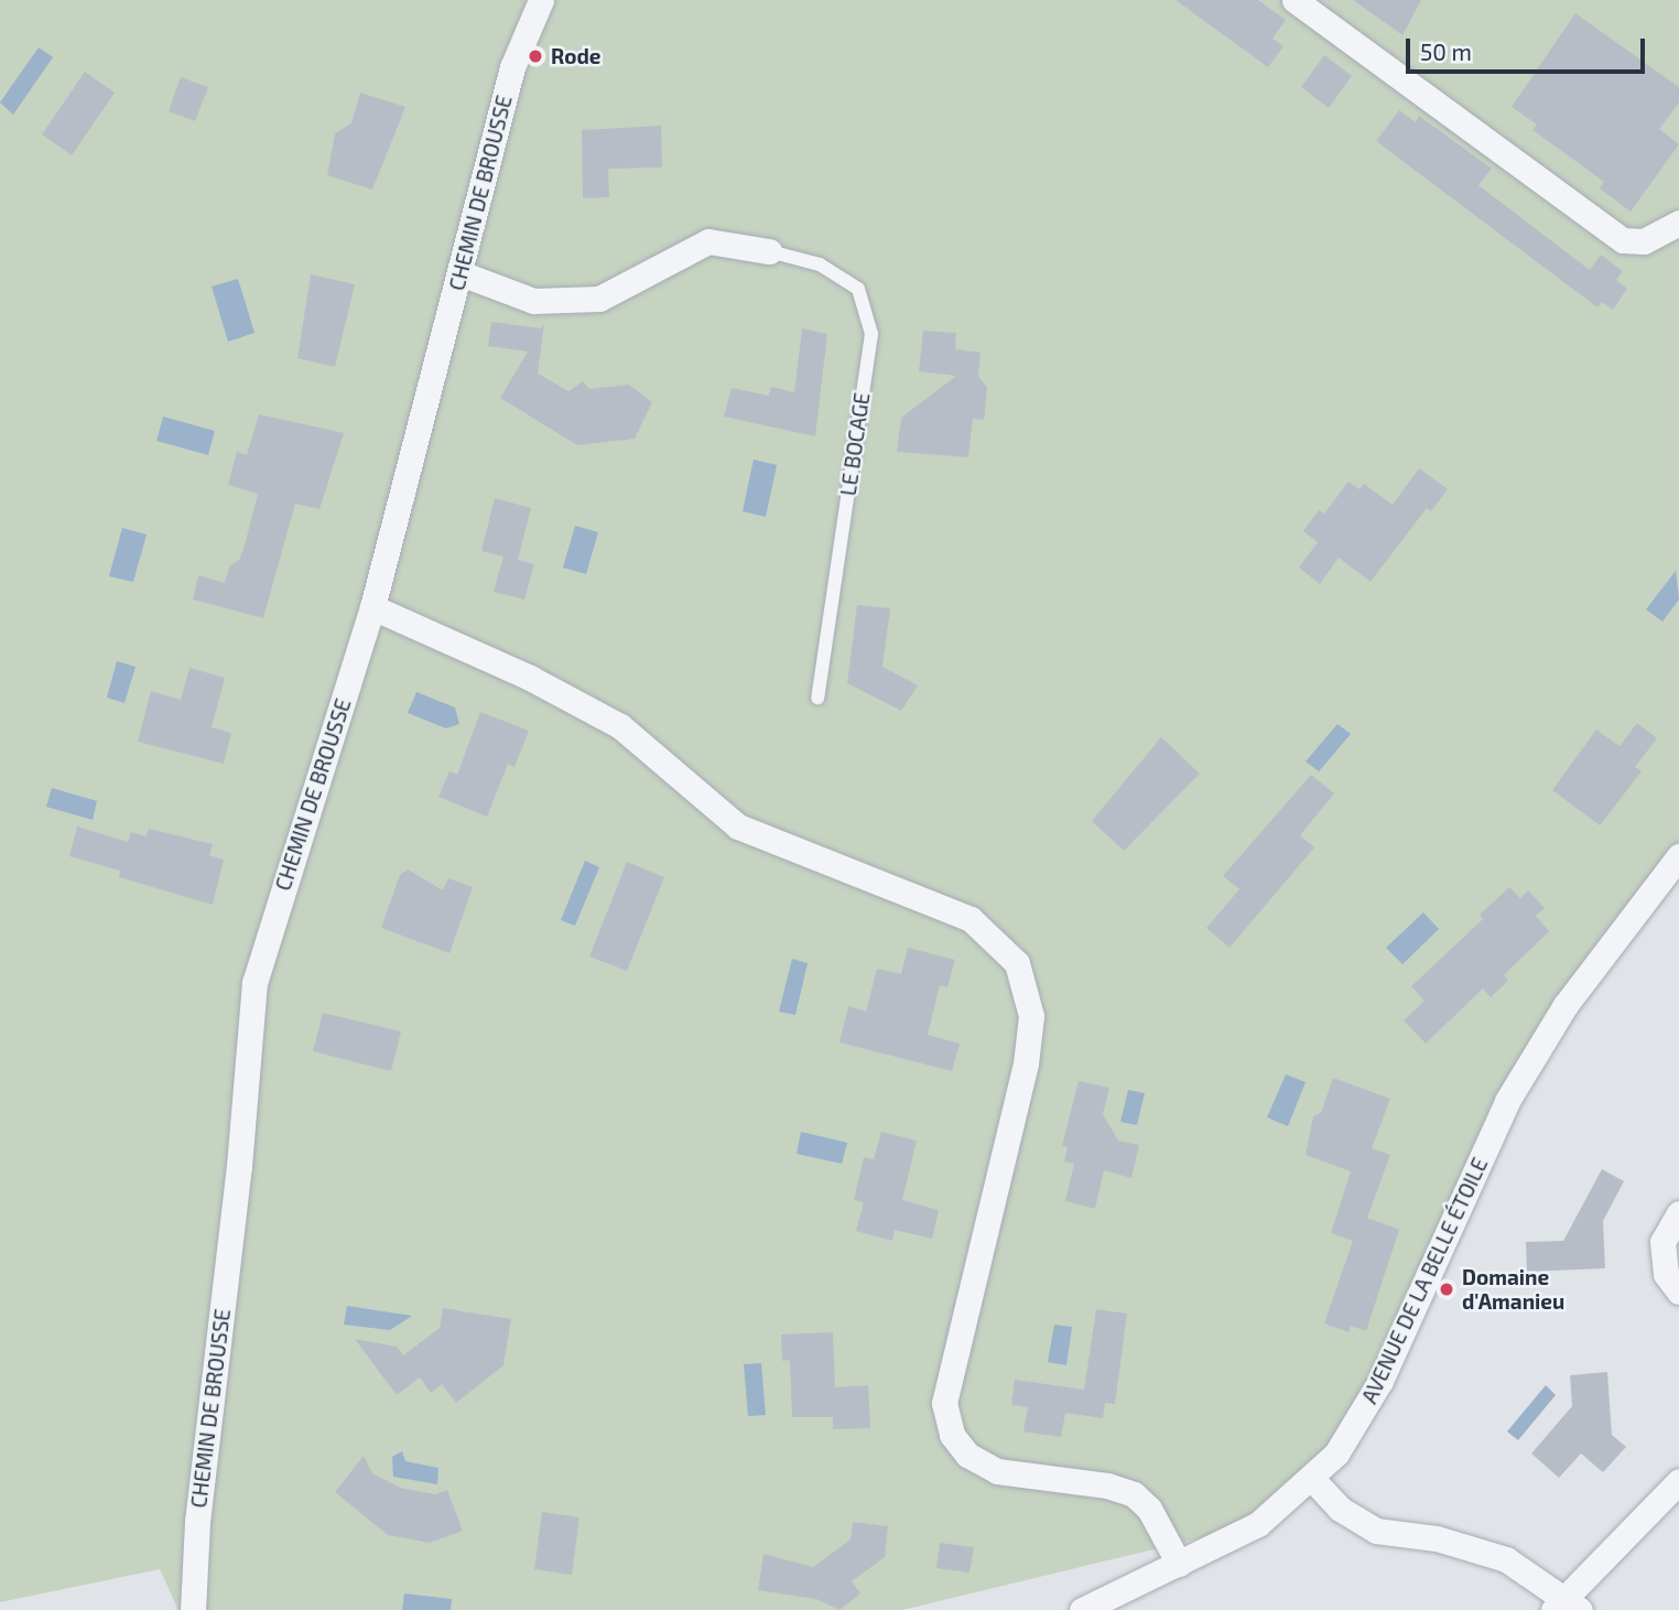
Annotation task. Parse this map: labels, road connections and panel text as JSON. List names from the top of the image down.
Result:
{
  "streets": {
    "street": ["CHEMIN DE BROUSSE", "AVENUE DE LA BELLE ÉTOILE"],
    "lane": ["LE BOCAGE"]
  },
  "places": ["Rode", "Domaine d'Amanieu"],
  "scale_bar": "50 m"
}
